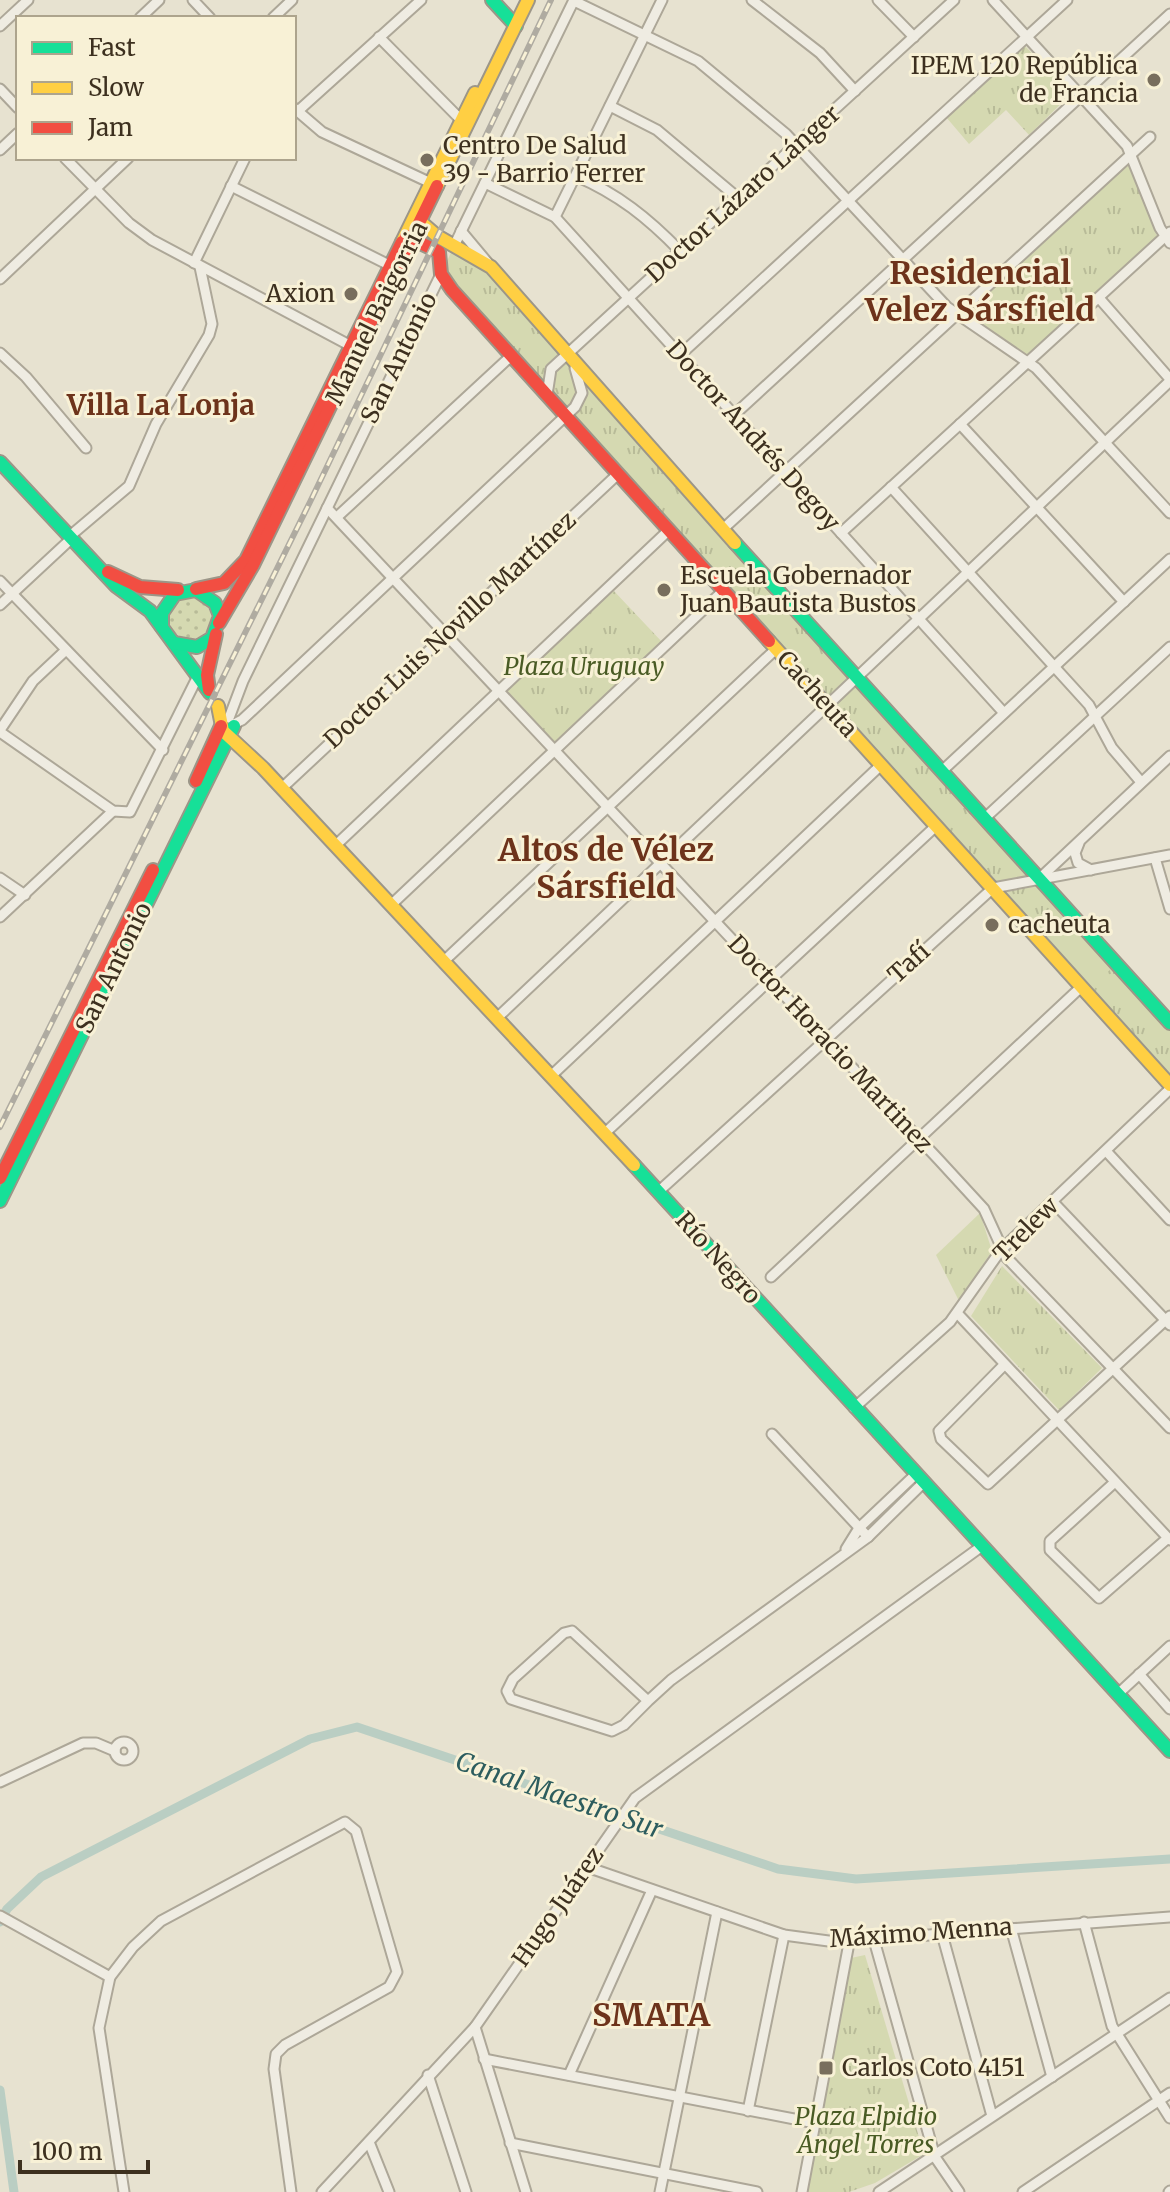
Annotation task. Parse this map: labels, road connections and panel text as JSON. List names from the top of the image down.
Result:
{
  "streets": {
    "street": [
      "Doctor Lázaro Lánger",
      "Manuel Baigorria",
      "San Antonio",
      "Doctor Andrés Degoy",
      "Doctor Luis Novillo Martínez",
      "Cacheuta",
      "Tafí",
      "Doctor Horacio Martinez",
      "Trelew",
      "Río Negro",
      "Hugo Juárez",
      "Máximo Menna"
    ]
  },
  "crossings": [
    ["Doctor Lázaro Lánger", "Doctor Andrés Degoy"],
    ["Doctor Lázaro Lánger", "Cacheuta"],
    ["Manuel Baigorria", "Cacheuta"],
    ["Manuel Baigorria", "Río Negro"],
    ["San Antonio", "Doctor Andrés Degoy"],
    ["San Antonio", "Cacheuta"],
    ["San Antonio", "Doctor Horacio Martinez"],
    ["San Antonio", "Río Negro"],
    ["Doctor Luis Novillo Martínez", "Cacheuta"],
    ["Doctor Luis Novillo Martínez", "Doctor Horacio Martinez"],
    ["Doctor Luis Novillo Martínez", "Río Negro"],
    ["Cacheuta", "Tafí"],
    ["Cacheuta", "Trelew"],
    ["Tafí", "Doctor Horacio Martinez"],
    ["Tafí", "Río Negro"],
    ["Doctor Horacio Martinez", "Trelew"],
    ["Trelew", "Río Negro"],
    ["Río Negro", "Hugo Juárez"],
    ["Hugo Juárez", "Máximo Menna"]
  ],
  "districts": [
    "Residencial Velez Sársfield",
    "Villa La Lonja",
    "Altos de Vélez Sársfield",
    "SMATA"
  ],
  "water": ["Canal Maestro Sur"],
  "parks": ["Plaza Uruguay", "Plaza Elpidio Ángel Torres"],
  "places": {
    "other": [
      "IPEM 120 República de Francia",
      "Centro De Salud 39 - Barrio Ferrer",
      "Axion",
      "Escuela Gobernador Juan Bautista Bustos",
      "cacheuta"
    ],
    "transit": ["Carlos Coto 4151"]
  },
  "legend": ["Fast", "Slow", "Jam"],
  "scale_bar": "100 m"
}
